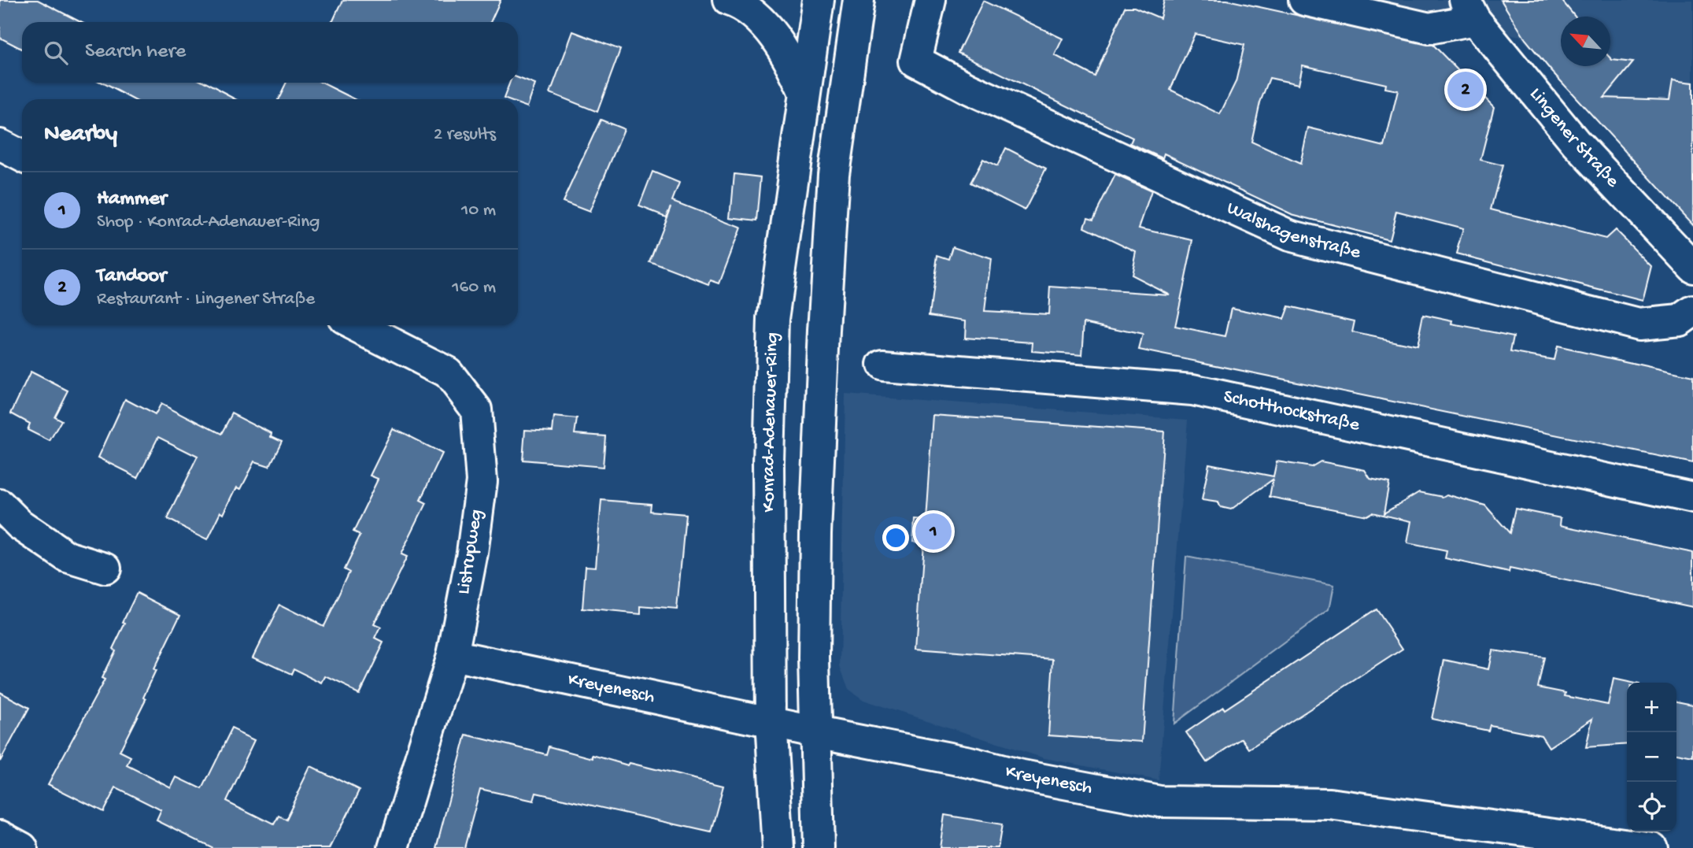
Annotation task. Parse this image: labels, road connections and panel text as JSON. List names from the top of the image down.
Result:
{
  "streets": {
    "street": [
      "Lingener Straße",
      "Walshagenstraße",
      "Schotthockstraße",
      "Konrad-Adenauer-Ring",
      "Listrupweg",
      "Kreyenesch"
    ]
  },
  "crossings": [
    ["Konrad-Adenauer-Ring", "Kreyenesch"],
    ["Listrupweg", "Kreyenesch"]
  ],
  "north": "top left",
  "page": {
    "search": "Search here",
    "pins": ["2", "1"],
    "heading": ["Nearby", "2 results"],
    "list": [
      {
        "mark": "1",
        "name": "Hammer",
        "note": "Shop · Konrad-Adenauer-Ring",
        "value": "10 m"
      },
      {
        "mark": "2",
        "name": "Tandoor",
        "note": "Restaurant · Lingener Straße",
        "value": "160 m"
      }
    ],
    "map_buttons": ["+", "−"]
  }
}
